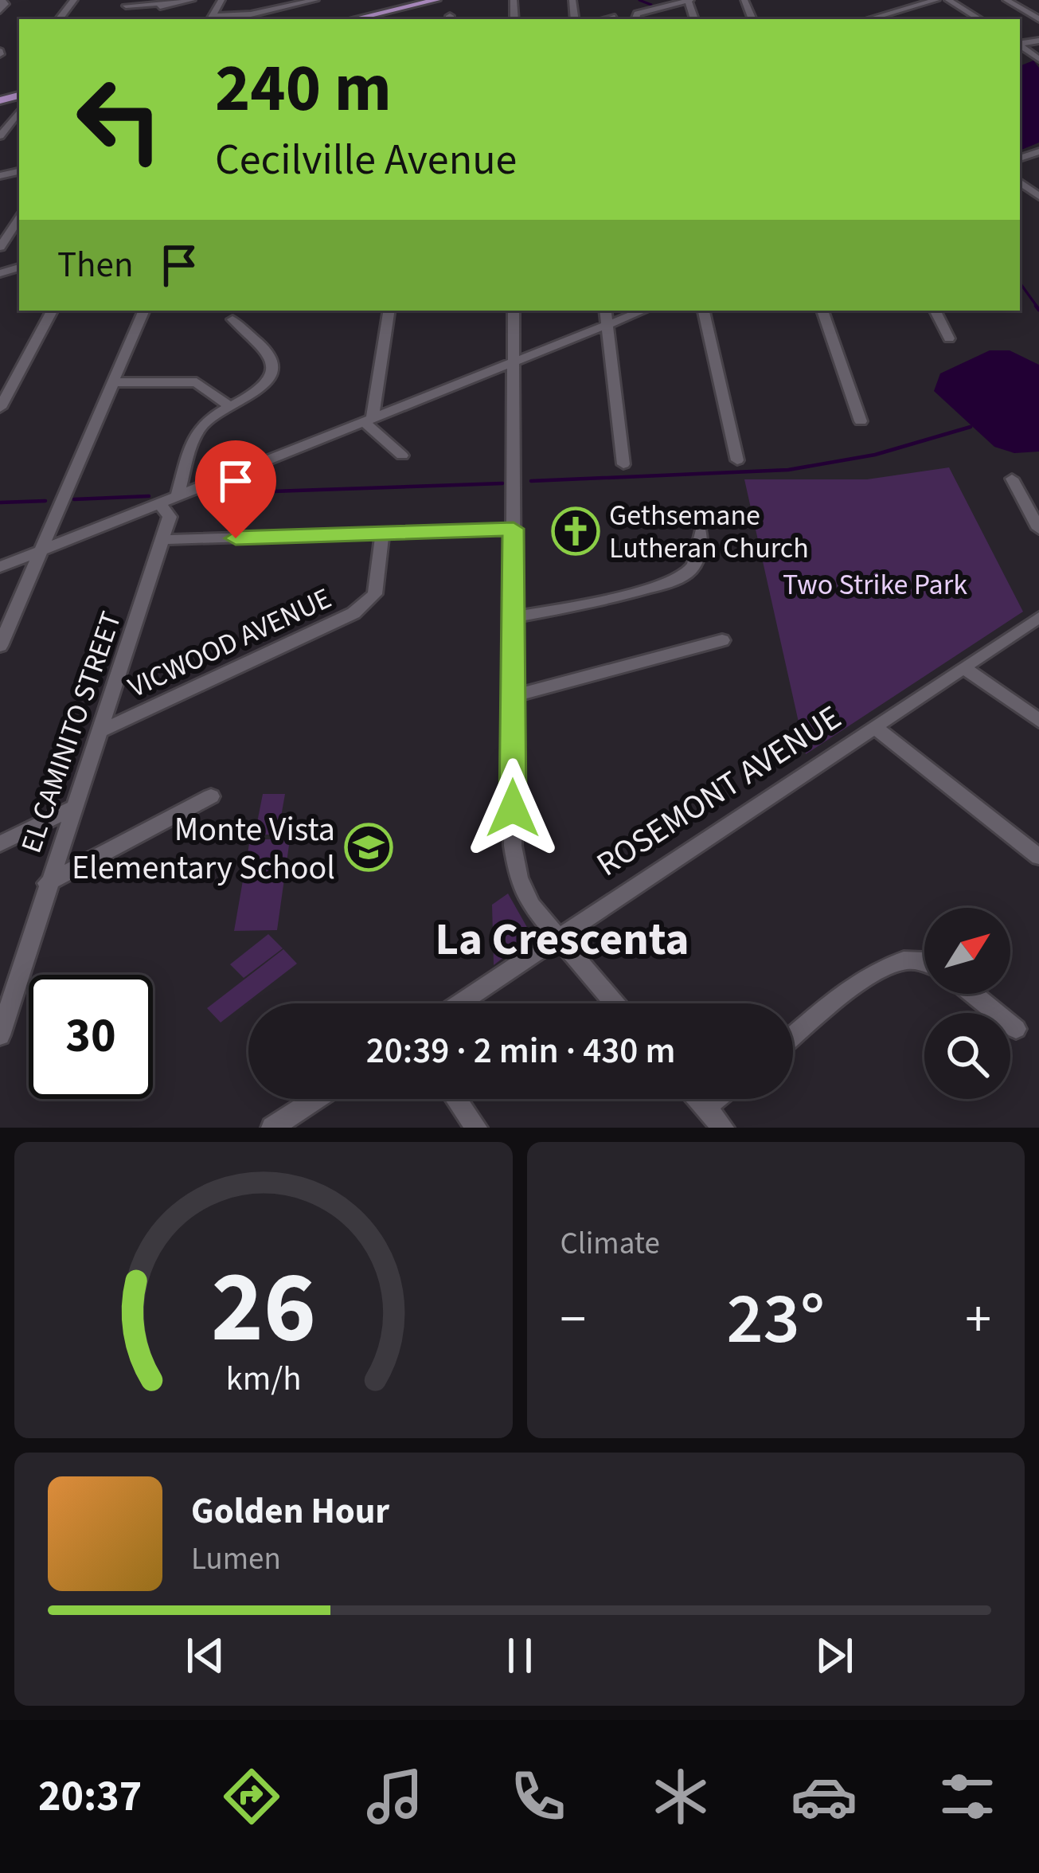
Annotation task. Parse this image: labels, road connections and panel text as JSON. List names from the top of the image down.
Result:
{
  "streets": {
    "street": ["VICWOOD AVENUE", "EL CAMINITO STREET", "ROSEMONT AVENUE"]
  },
  "crossings": [
    ["VICWOOD AVENUE", "EL CAMINITO STREET"]
  ],
  "districts": ["La Crescenta"],
  "parks": ["Two Strike Park"],
  "places": {
    "church": ["Gethsemane Lutheran Church"],
    "school or university": ["Monte Vista Elementary School"]
  },
  "north": "top right",
  "page": {
    "turn": ["240 m", "Cecilville Avenue"],
    "then": "Then",
    "limit": "30",
    "trip": "20:39 · 2 min · 430 m",
    "tile": "Climate",
    "heat": ["−", "23°", "+"],
    "song": ["Golden Hour", "Lumen"],
    "tabs": "20:37",
    "gauge": ["26", "km/h"]
  }
}
